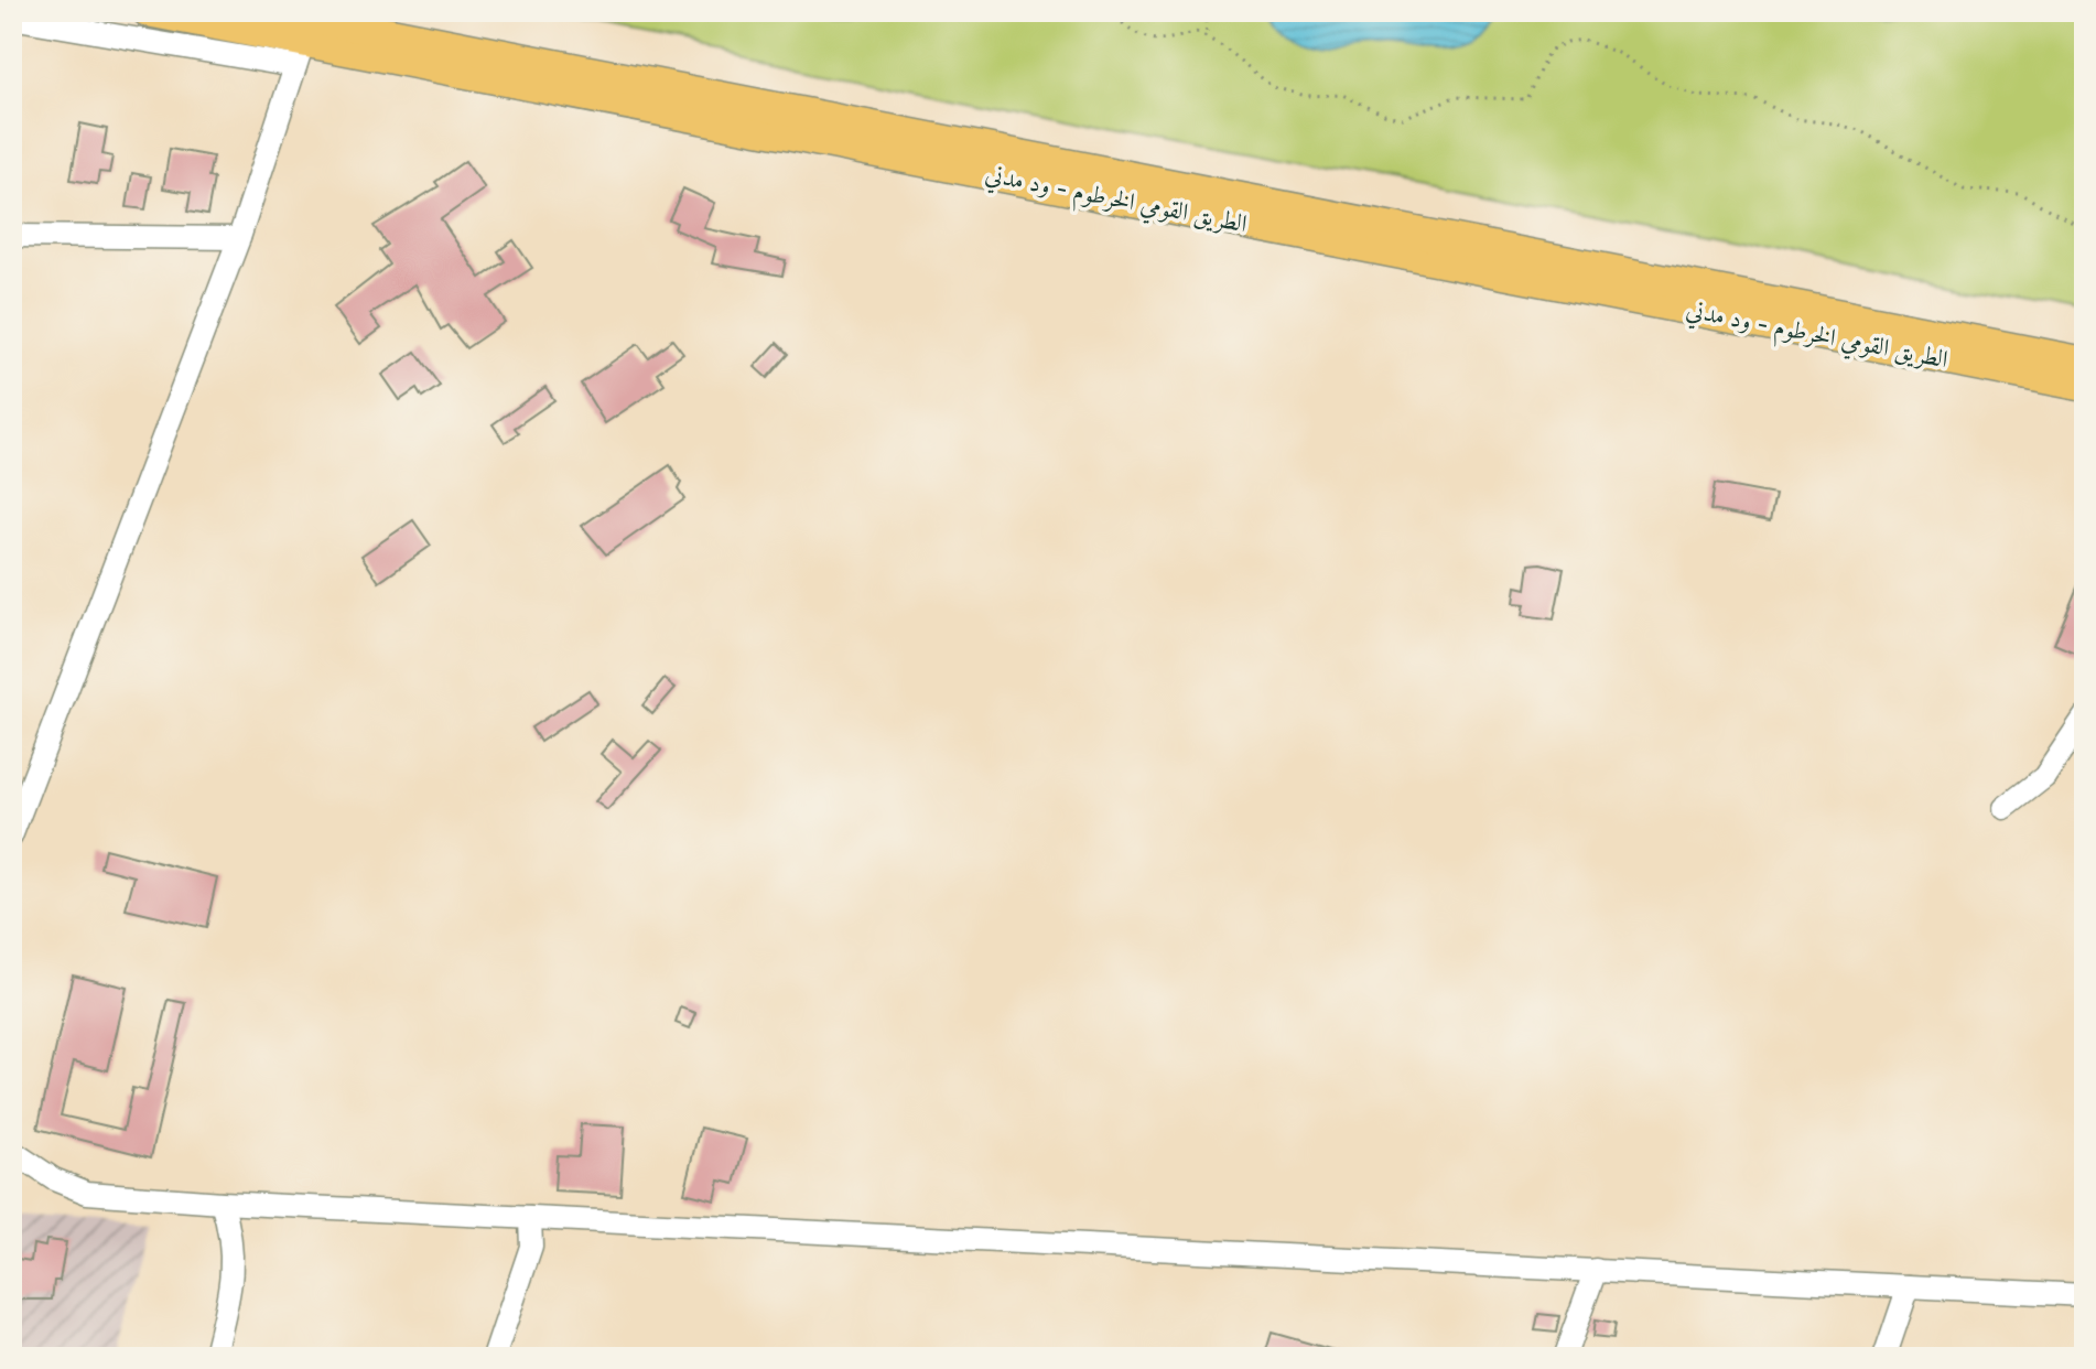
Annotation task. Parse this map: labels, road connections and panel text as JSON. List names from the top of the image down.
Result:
{
  "streets": {
    "highway": ["الطريق القومي الخرطوم - ود مدني"]
  }
}
